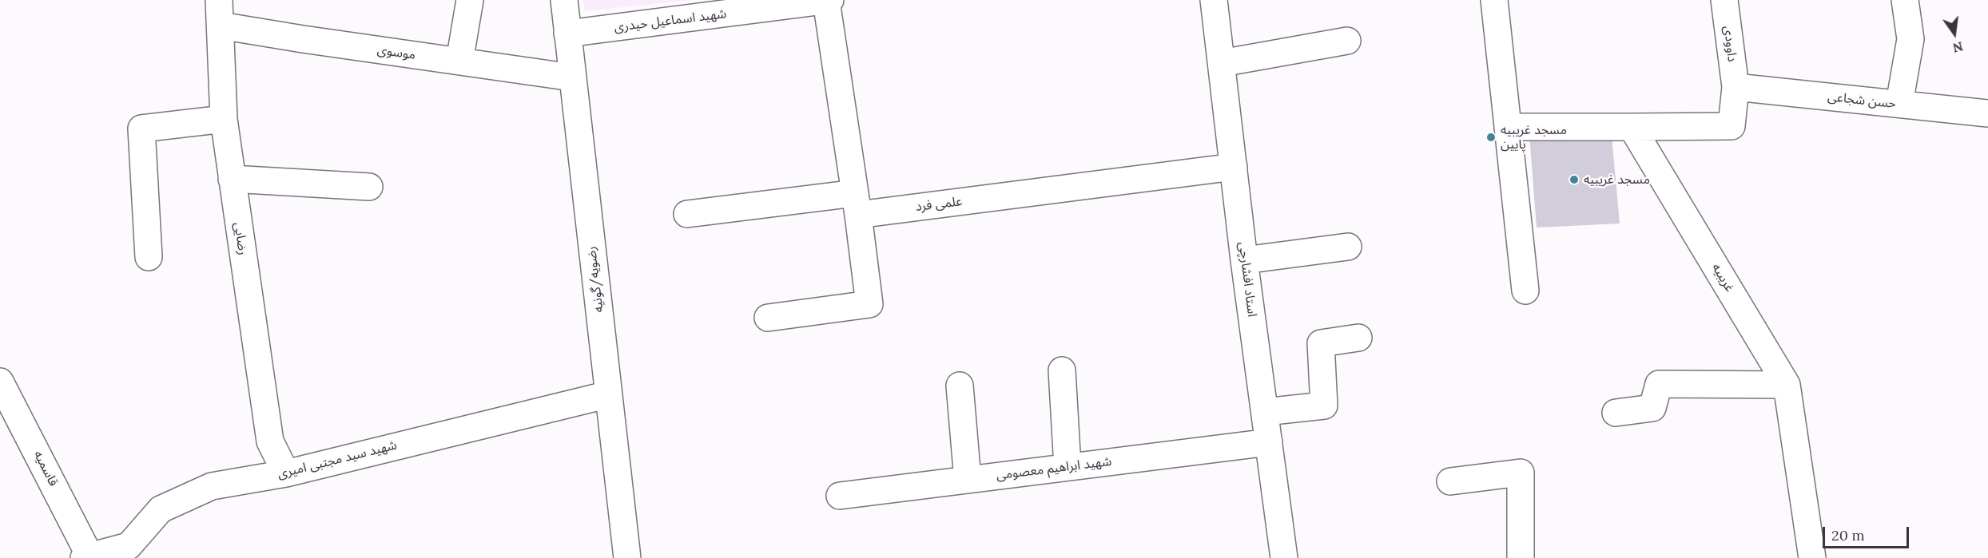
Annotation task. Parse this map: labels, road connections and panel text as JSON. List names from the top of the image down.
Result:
{
  "streets": {
    "street": [
      "شهید اسماعیل حیدری",
      "داوودی",
      "موسوی",
      "حسن شجاعی",
      "علمی فرد",
      "رضایی",
      "غریبیه",
      "رضویه/گونیه",
      "استاد افشارچی",
      "شهید سید مجتبی امیری",
      "قاسمیه",
      "شهید ابراهیم معصومی"
    ]
  },
  "crossings": [
    ["شهید اسماعیل حیدری", "رضویه/گونیه"],
    ["داوودی", "حسن شجاعی"],
    ["داوودی", "غریبیه"],
    ["موسوی", "رضایی"],
    ["موسوی", "رضویه/گونیه"],
    ["علمی فرد", "استاد افشارچی"],
    ["رضایی", "شهید سید مجتبی امیری"],
    ["رضویه/گونیه", "شهید سید مجتبی امیری"],
    ["استاد افشارچی", "شهید ابراهیم معصومی"],
    ["شهید سید مجتبی امیری", "قاسمیه"]
  ],
  "places": ["مسجد غریبیه پایین", "مسجد غریبیه"],
  "scale_bar": "20 m",
  "north": "bottom"
}
